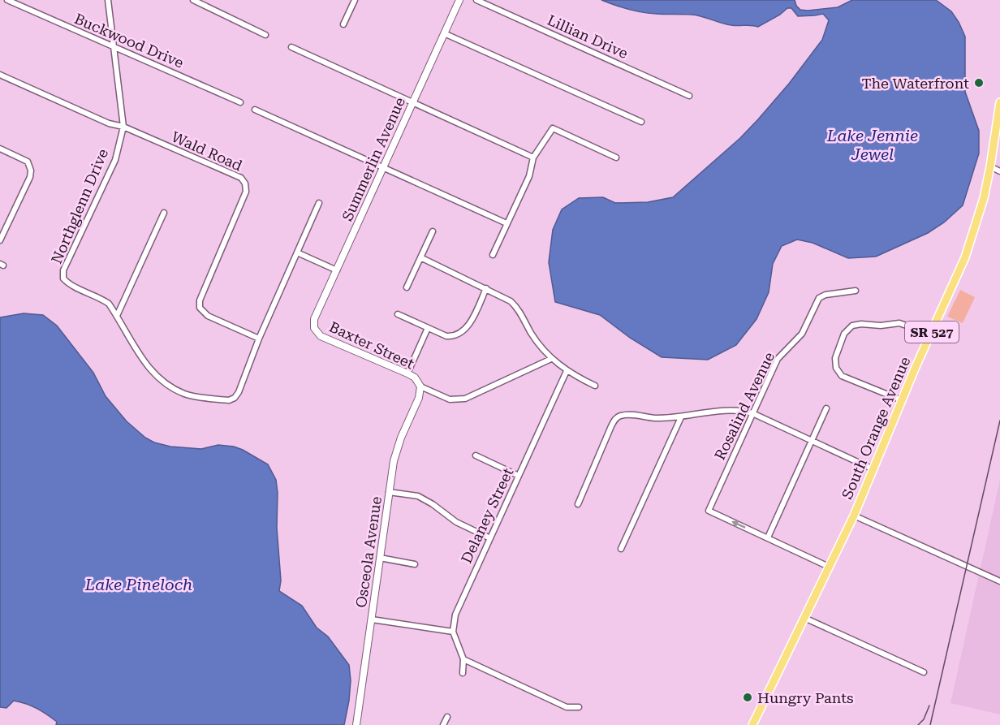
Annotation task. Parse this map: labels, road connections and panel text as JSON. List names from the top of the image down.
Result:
{
  "streets": {
    "main road": ["SR 527", "South Orange Avenue"],
    "street": [
      "Lillian Drive",
      "Buckwood Drive",
      "Wald Road",
      "Summerlin Avenue",
      "Northglenn Drive",
      "Baxter Street",
      "Rosalind Avenue",
      "Delaney Street",
      "Osceola Avenue"
    ]
  },
  "crossings": [
    ["Buckwood Drive", "Northglenn Drive"],
    ["Wald Road", "Northglenn Drive"],
    ["Summerlin Avenue", "Baxter Street"],
    ["Baxter Street", "Osceola Avenue"]
  ],
  "water": ["Lake Jennie Jewel", "Lake Pineloch"],
  "places": ["The Waterfront", "Hungry Pants"]
}
